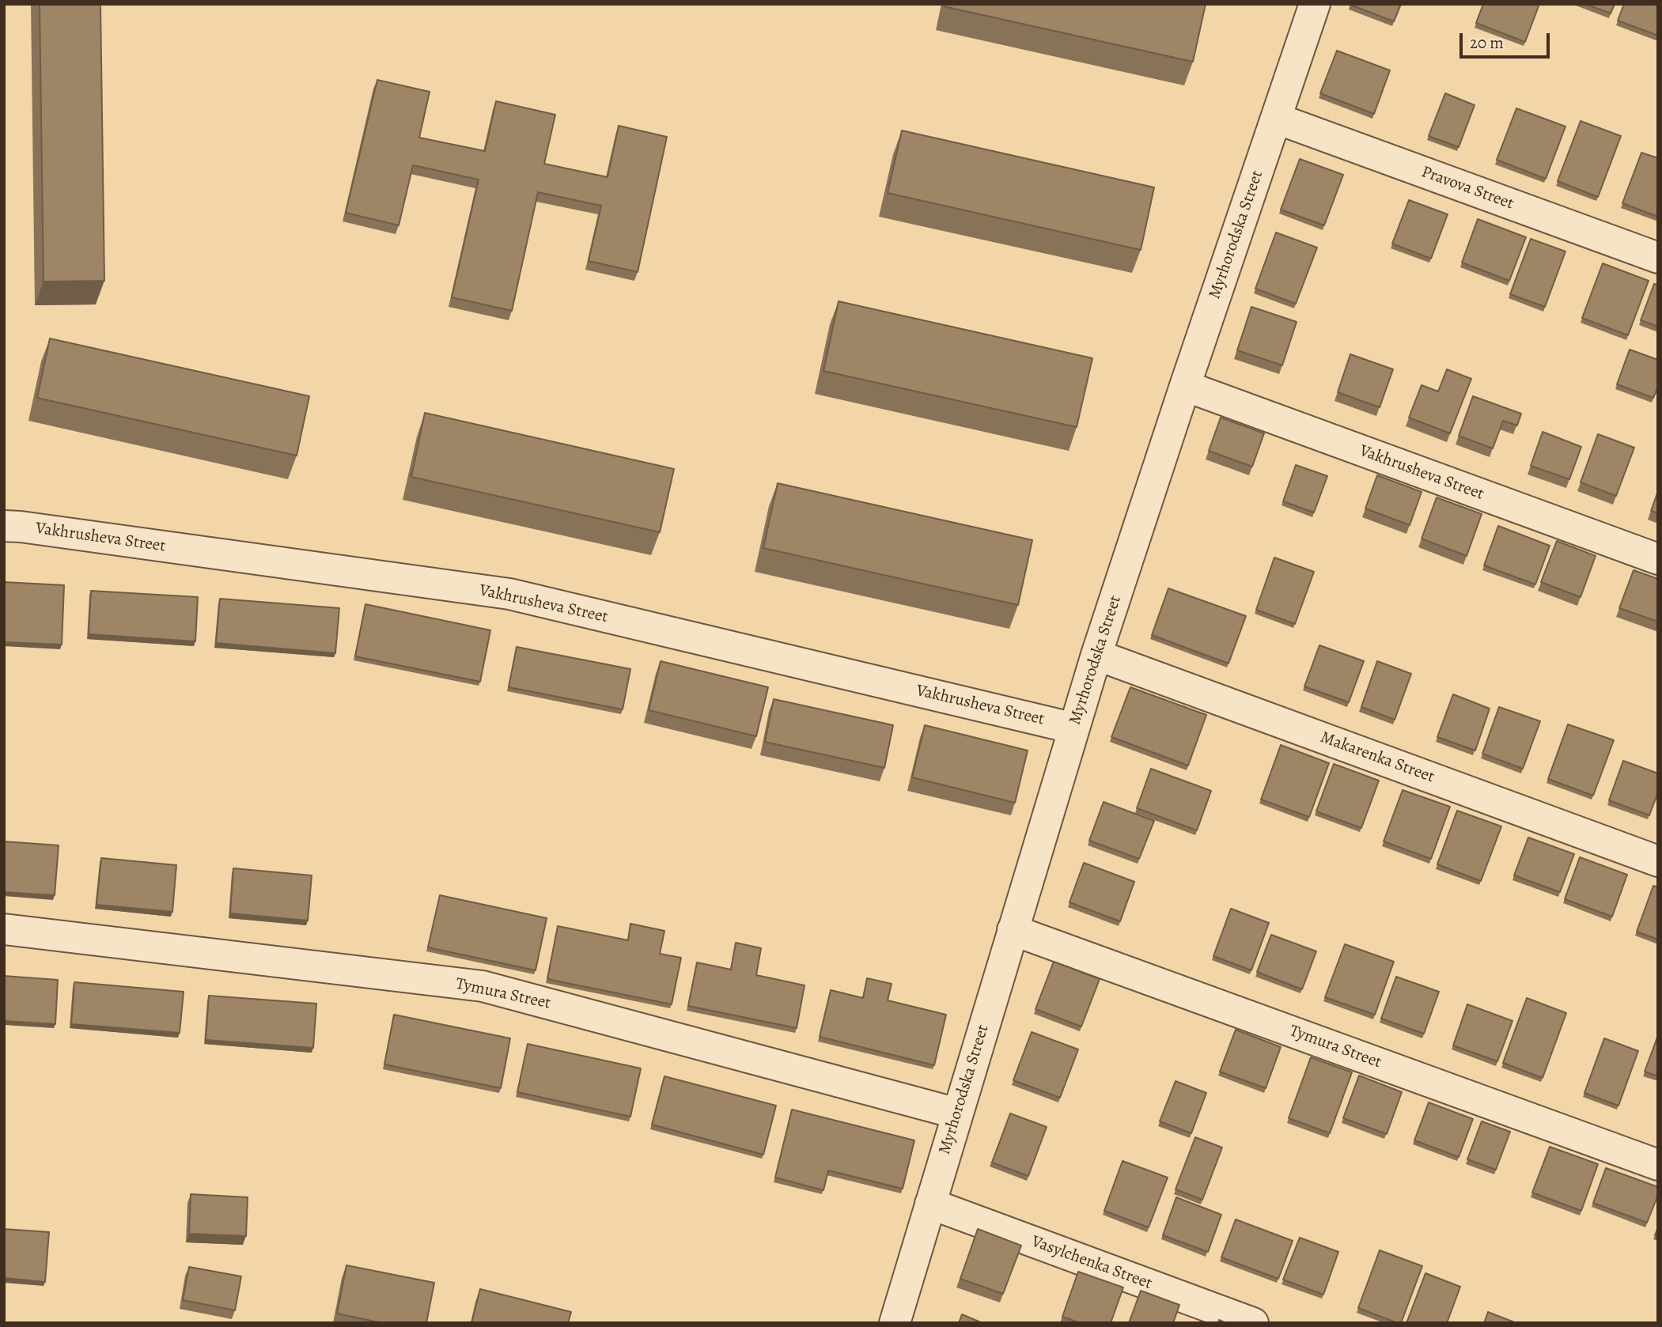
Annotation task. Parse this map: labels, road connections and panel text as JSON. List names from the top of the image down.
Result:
{
  "streets": {
    "street": [
      "Pravova Street",
      "Myrhorodska Street",
      "Vakhrusheva Street",
      "Makarenka Street",
      "Tymura Street",
      "Vasylchenka Street"
    ]
  },
  "crossings": [
    ["Pravova Street", "Myrhorodska Street"],
    ["Myrhorodska Street", "Vakhrusheva Street"],
    ["Myrhorodska Street", "Makarenka Street"],
    ["Myrhorodska Street", "Tymura Street"],
    ["Myrhorodska Street", "Vasylchenka Street"]
  ],
  "scale_bar": "20 m"
}
